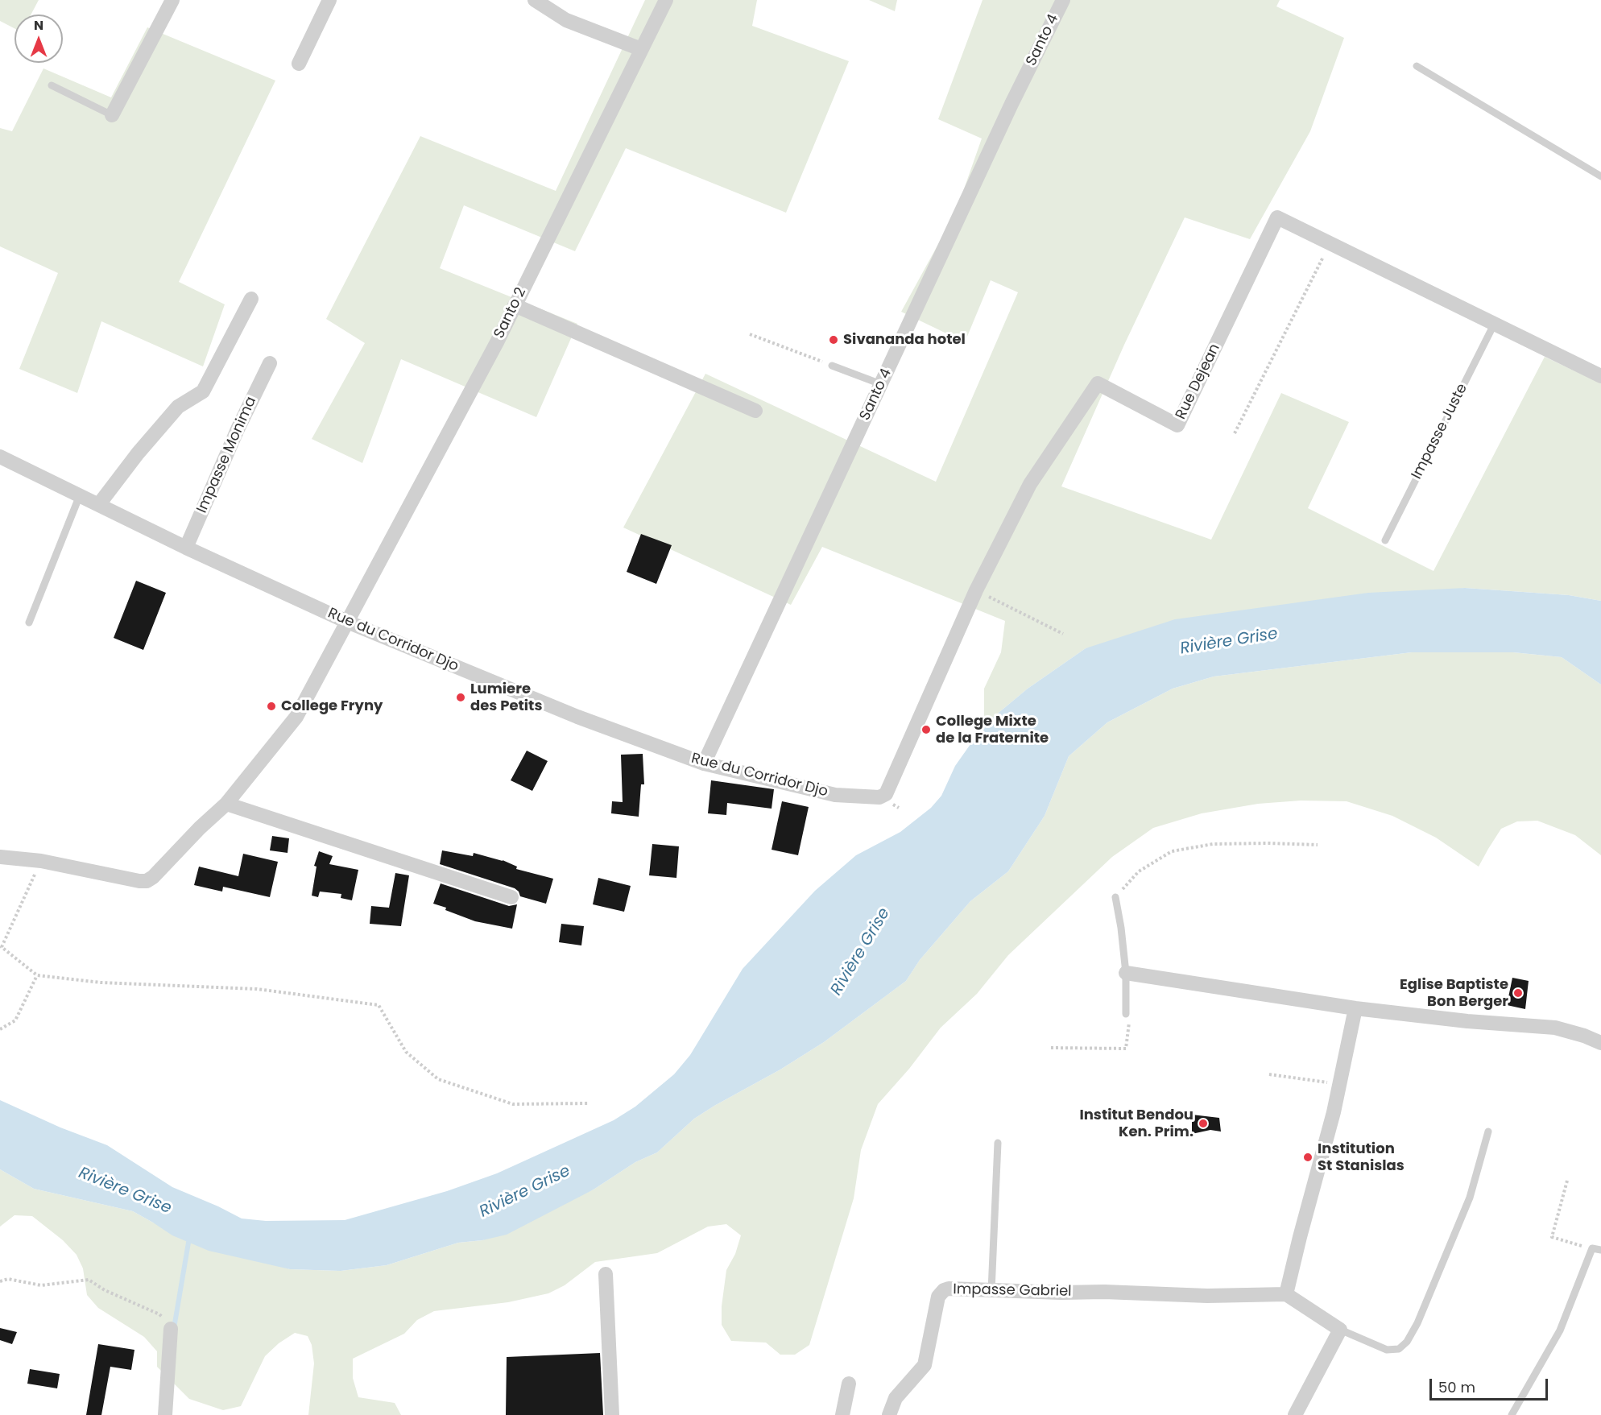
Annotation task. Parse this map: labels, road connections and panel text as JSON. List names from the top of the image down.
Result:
{
  "streets": {
    "street": [
      "Santo 4",
      "Santo 2",
      "Rue Dejean",
      "Impasse Monima",
      "Rue du Corridor Djo",
      "Impasse Gabriel"
    ],
    "lane": ["Impasse Juste"]
  },
  "crossings": [
    ["Santo 4", "Rue du Corridor Djo"],
    ["Santo 2", "Rue du Corridor Djo"],
    ["Rue Dejean", "Impasse Juste"],
    ["Rue Dejean", "Rue du Corridor Djo"],
    ["Impasse Monima", "Rue du Corridor Djo"]
  ],
  "water": ["Rivière Grise"],
  "places": [
    "Sivananda hotel",
    "Lumiere des Petits",
    "College Fryny",
    "College Mixte de la Fraternite",
    "Eglise Baptiste Bon Berger",
    "Institut Bendou Ken. Prim.",
    "Institution St Stanislas"
  ],
  "scale_bar": "50 m",
  "north": "top"
}
